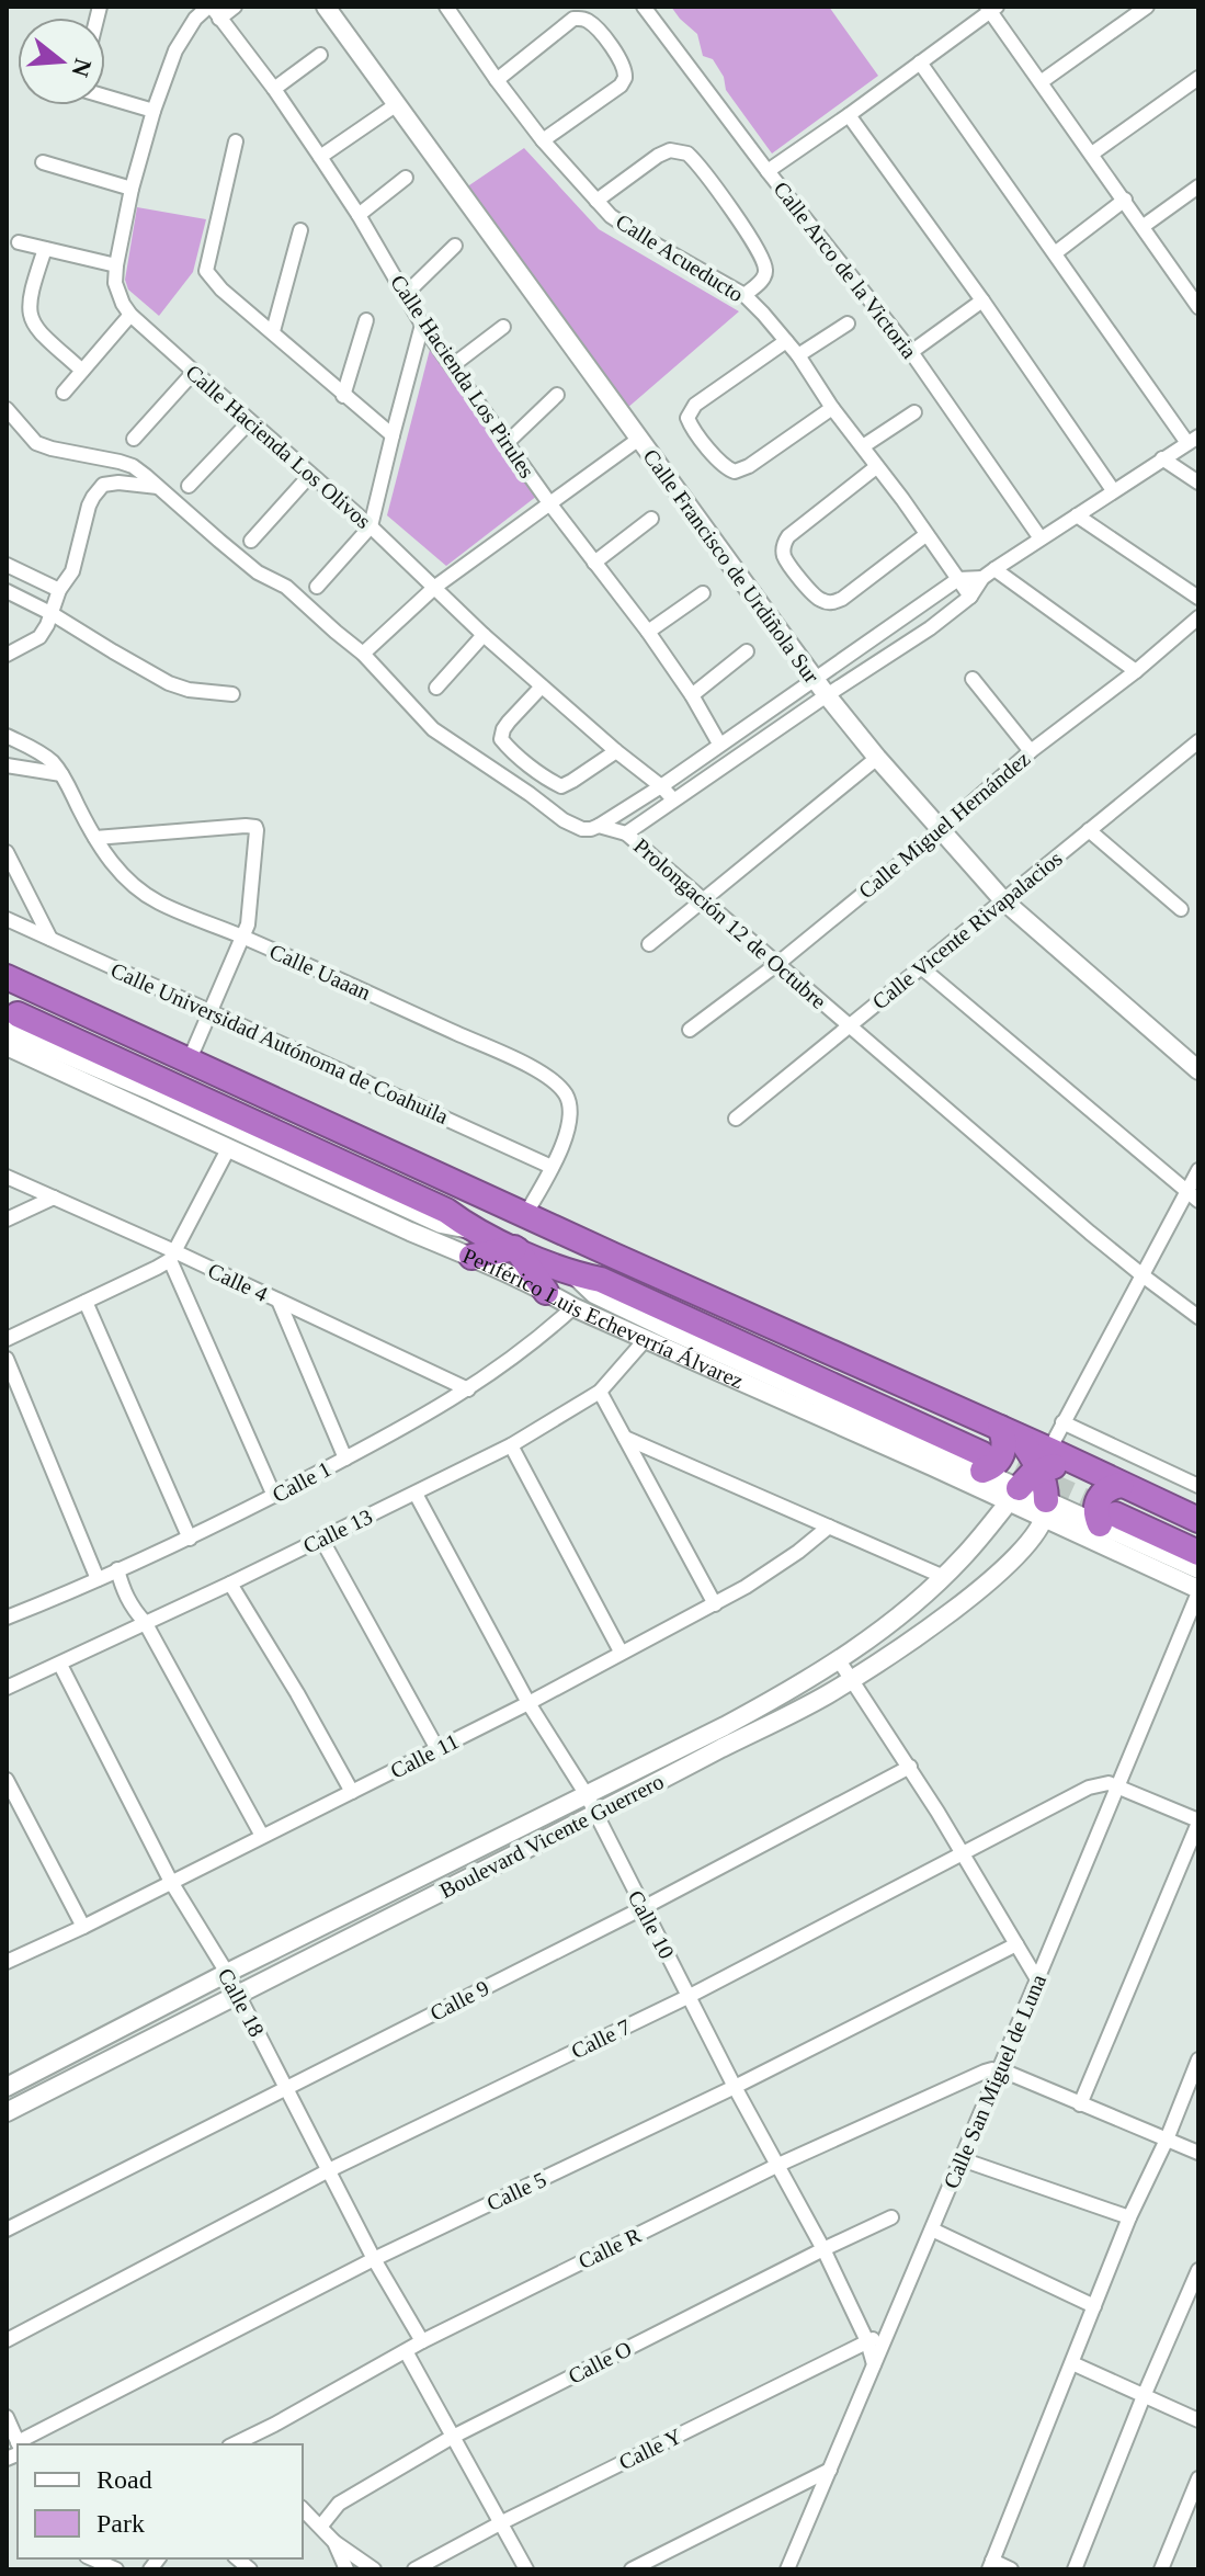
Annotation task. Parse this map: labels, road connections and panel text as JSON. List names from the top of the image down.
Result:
{
  "streets": {
    "highway": ["Periférico Luis Echeverría Álvarez"],
    "street": [
      "Calle Acueducto",
      "Calle Arco de la Victoria",
      "Calle Hacienda Los Pirules",
      "Calle Hacienda Los Olivos",
      "Calle Francisco de Urdiñola Sur",
      "Calle Miguel Hernández",
      "Prolongación 12 de Octubre",
      "Calle Vicente Rivapalacios",
      "Calle Uaaan",
      "Calle Universidad Autónoma de Coahuila",
      "Calle 4",
      "Calle 1",
      "Calle 13",
      "Calle 11",
      "Boulevard Vicente Guerrero",
      "Calle 10",
      "Calle 9",
      "Calle 18",
      "Calle 7",
      "Calle San Miguel de Luna",
      "Calle 5",
      "Calle R",
      "Calle O",
      "Calle Y"
    ]
  },
  "crossings": [
    ["Calle Hacienda Los Pirules", "Calle Hacienda Los Olivos"],
    ["Calle Francisco de Urdiñola Sur", "Calle Miguel Hernández"],
    ["Calle Francisco de Urdiñola Sur", "Calle Vicente Rivapalacios"],
    ["Calle Miguel Hernández", "Prolongación 12 de Octubre"],
    ["Prolongación 12 de Octubre", "Calle Vicente Rivapalacios"],
    ["Calle Uaaan", "Calle Universidad Autónoma de Coahuila"],
    ["Calle 4", "Calle 1"],
    ["Periférico Luis Echeverría Álvarez", "Calle 1"],
    ["Periférico Luis Echeverría Álvarez", "Calle 13"],
    ["Periférico Luis Echeverría Álvarez", "Boulevard Vicente Guerrero"],
    ["Periférico Luis Echeverría Álvarez", "Calle San Miguel de Luna"],
    ["Calle 13", "Calle 10"],
    ["Calle 13", "Calle 18"],
    ["Calle 11", "Calle 10"],
    ["Calle 11", "Calle 18"],
    ["Boulevard Vicente Guerrero", "Calle 10"],
    ["Boulevard Vicente Guerrero", "Calle 18"],
    ["Calle 10", "Calle 9"],
    ["Calle 10", "Calle 7"],
    ["Calle 10", "Calle San Miguel de Luna"],
    ["Calle 10", "Calle 5"],
    ["Calle 10", "Calle R"],
    ["Calle 10", "Calle O"],
    ["Calle 10", "Calle Y"],
    ["Calle 9", "Calle 18"],
    ["Calle 18", "Calle 7"],
    ["Calle 18", "Calle 5"],
    ["Calle 18", "Calle R"],
    ["Calle 7", "Calle San Miguel de Luna"],
    ["Calle San Miguel de Luna", "Calle R"],
    ["Calle San Miguel de Luna", "Calle Y"]
  ],
  "legend": ["Road", "Park"],
  "north": "right"
}
